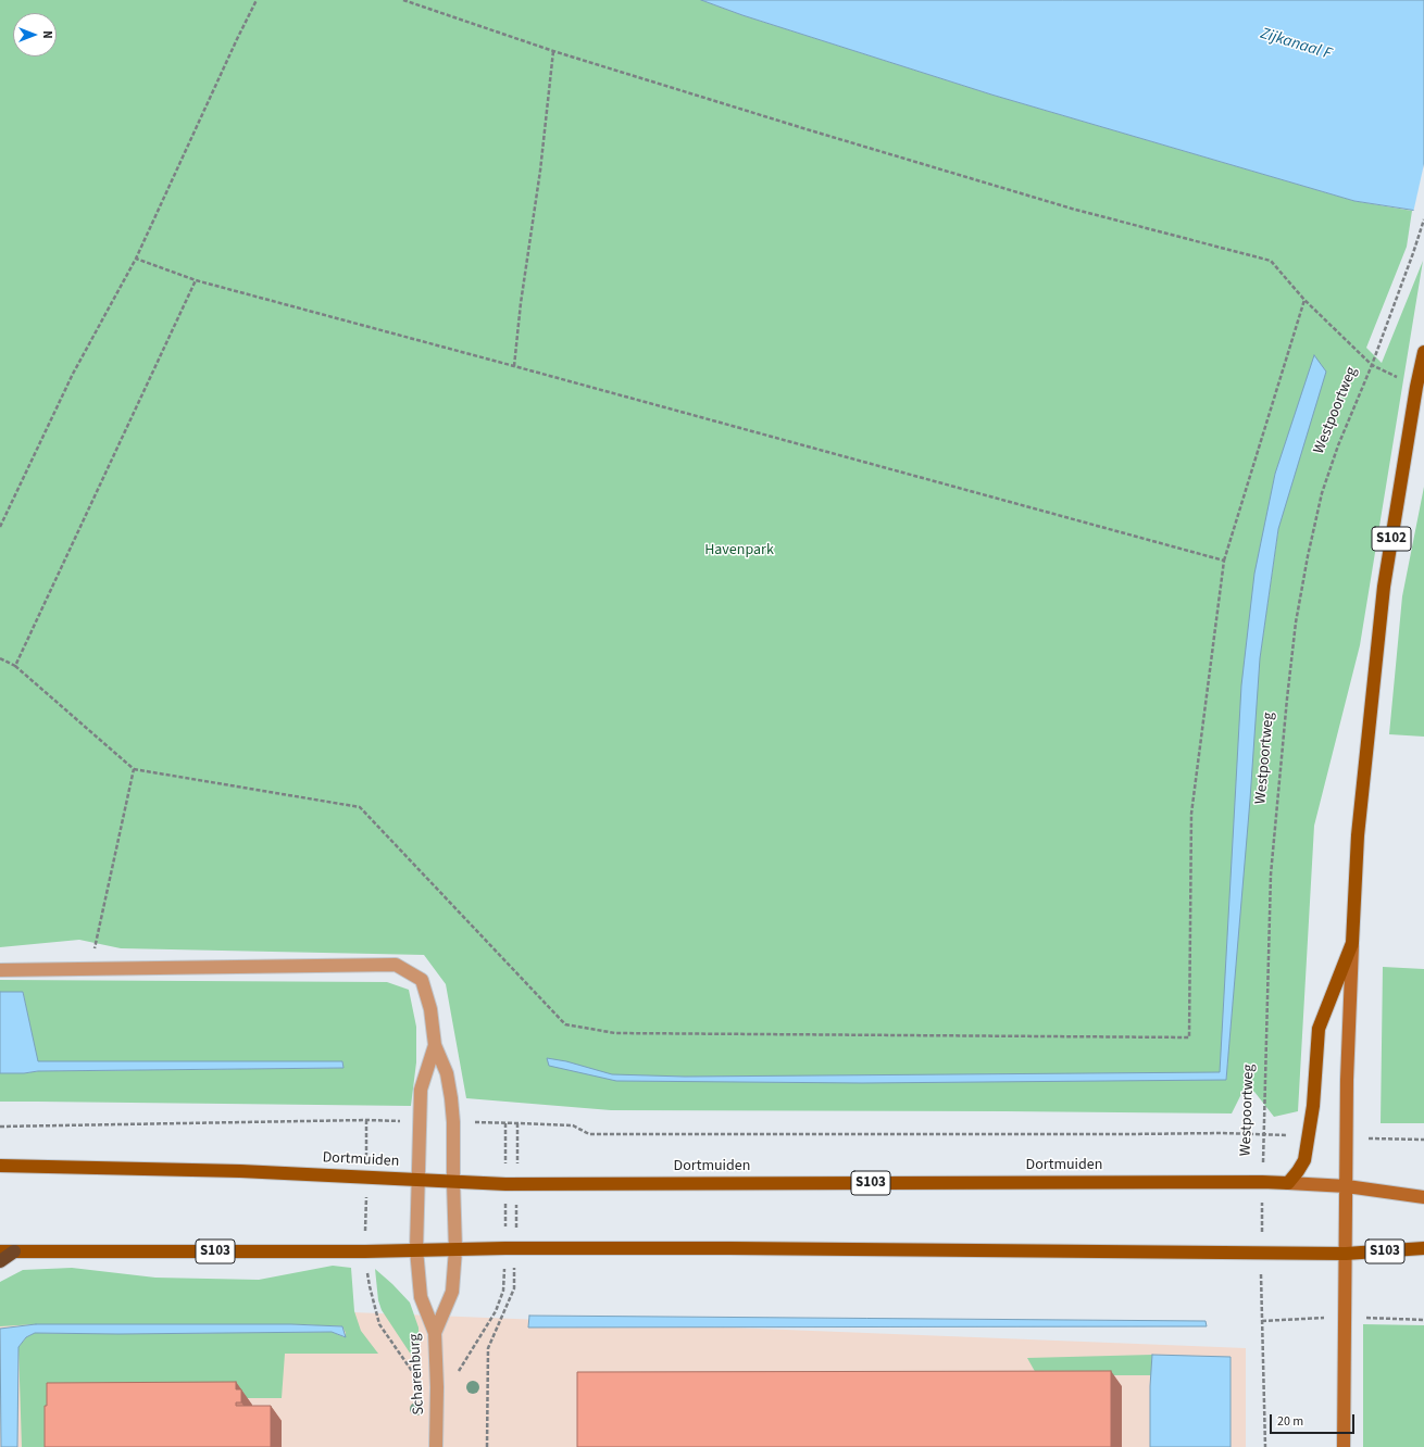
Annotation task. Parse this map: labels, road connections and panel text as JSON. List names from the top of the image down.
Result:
{
  "streets": {
    "main road": ["S102", "Dortmuiden", "S103"],
    "street": ["Scharenburg"],
    "path": ["Westpoortweg"]
  },
  "crossings": [
    ["Westpoortweg", "Dortmuiden"],
    ["Westpoortweg", "S103"],
    ["S102", "Dortmuiden"],
    ["S102", "S103"],
    ["Dortmuiden", "Scharenburg"],
    ["S103", "Scharenburg"]
  ],
  "water": ["Zijkanaal F"],
  "parks": ["Havenpark"],
  "scale_bar": "20 m",
  "north": "right"
}
